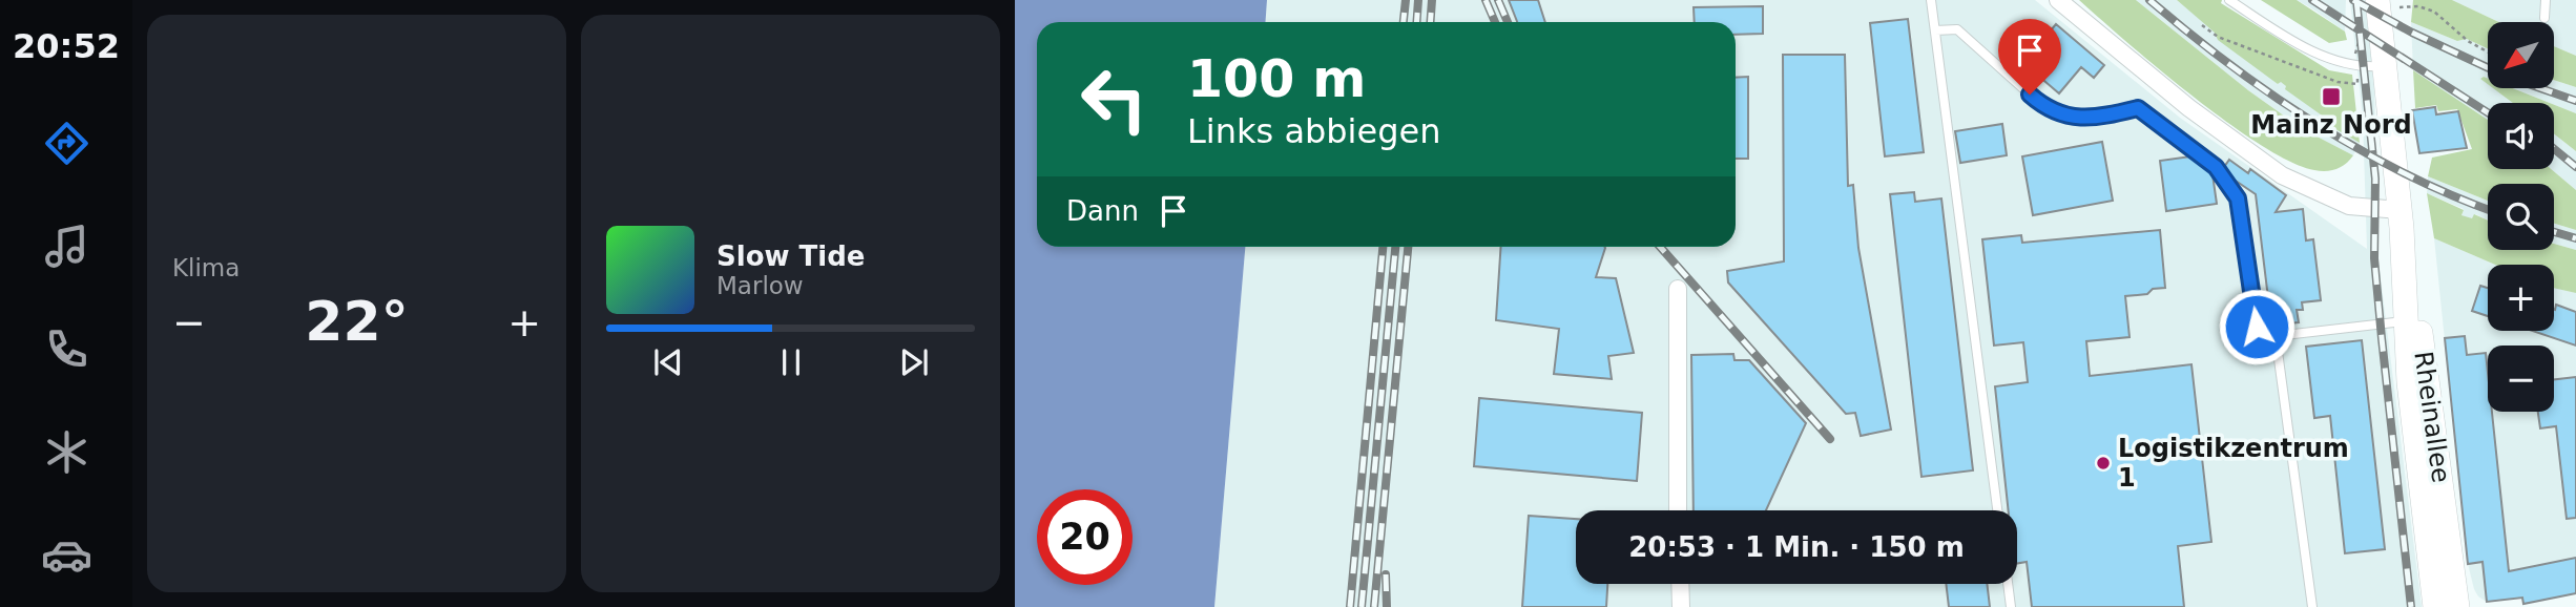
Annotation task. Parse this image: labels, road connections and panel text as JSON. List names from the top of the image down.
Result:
{
  "streets": {
    "main road": ["Rheinallee"]
  },
  "places": {
    "transit": ["Mainz Nord"],
    "other": ["Logistikzentrum 1"]
  },
  "north": "bottom left",
  "page": {
    "tabs": "20:52",
    "tile": "Klima",
    "map_buttons": ["+", "−"],
    "turn": ["100 m", "Links abbiegen"],
    "then": "Dann",
    "song": ["Slow Tide", "Marlow"],
    "heat": ["−", "22°", "+"],
    "limit": "20",
    "trip": "20:53 · 1 Min. · 150 m"
  }
}
